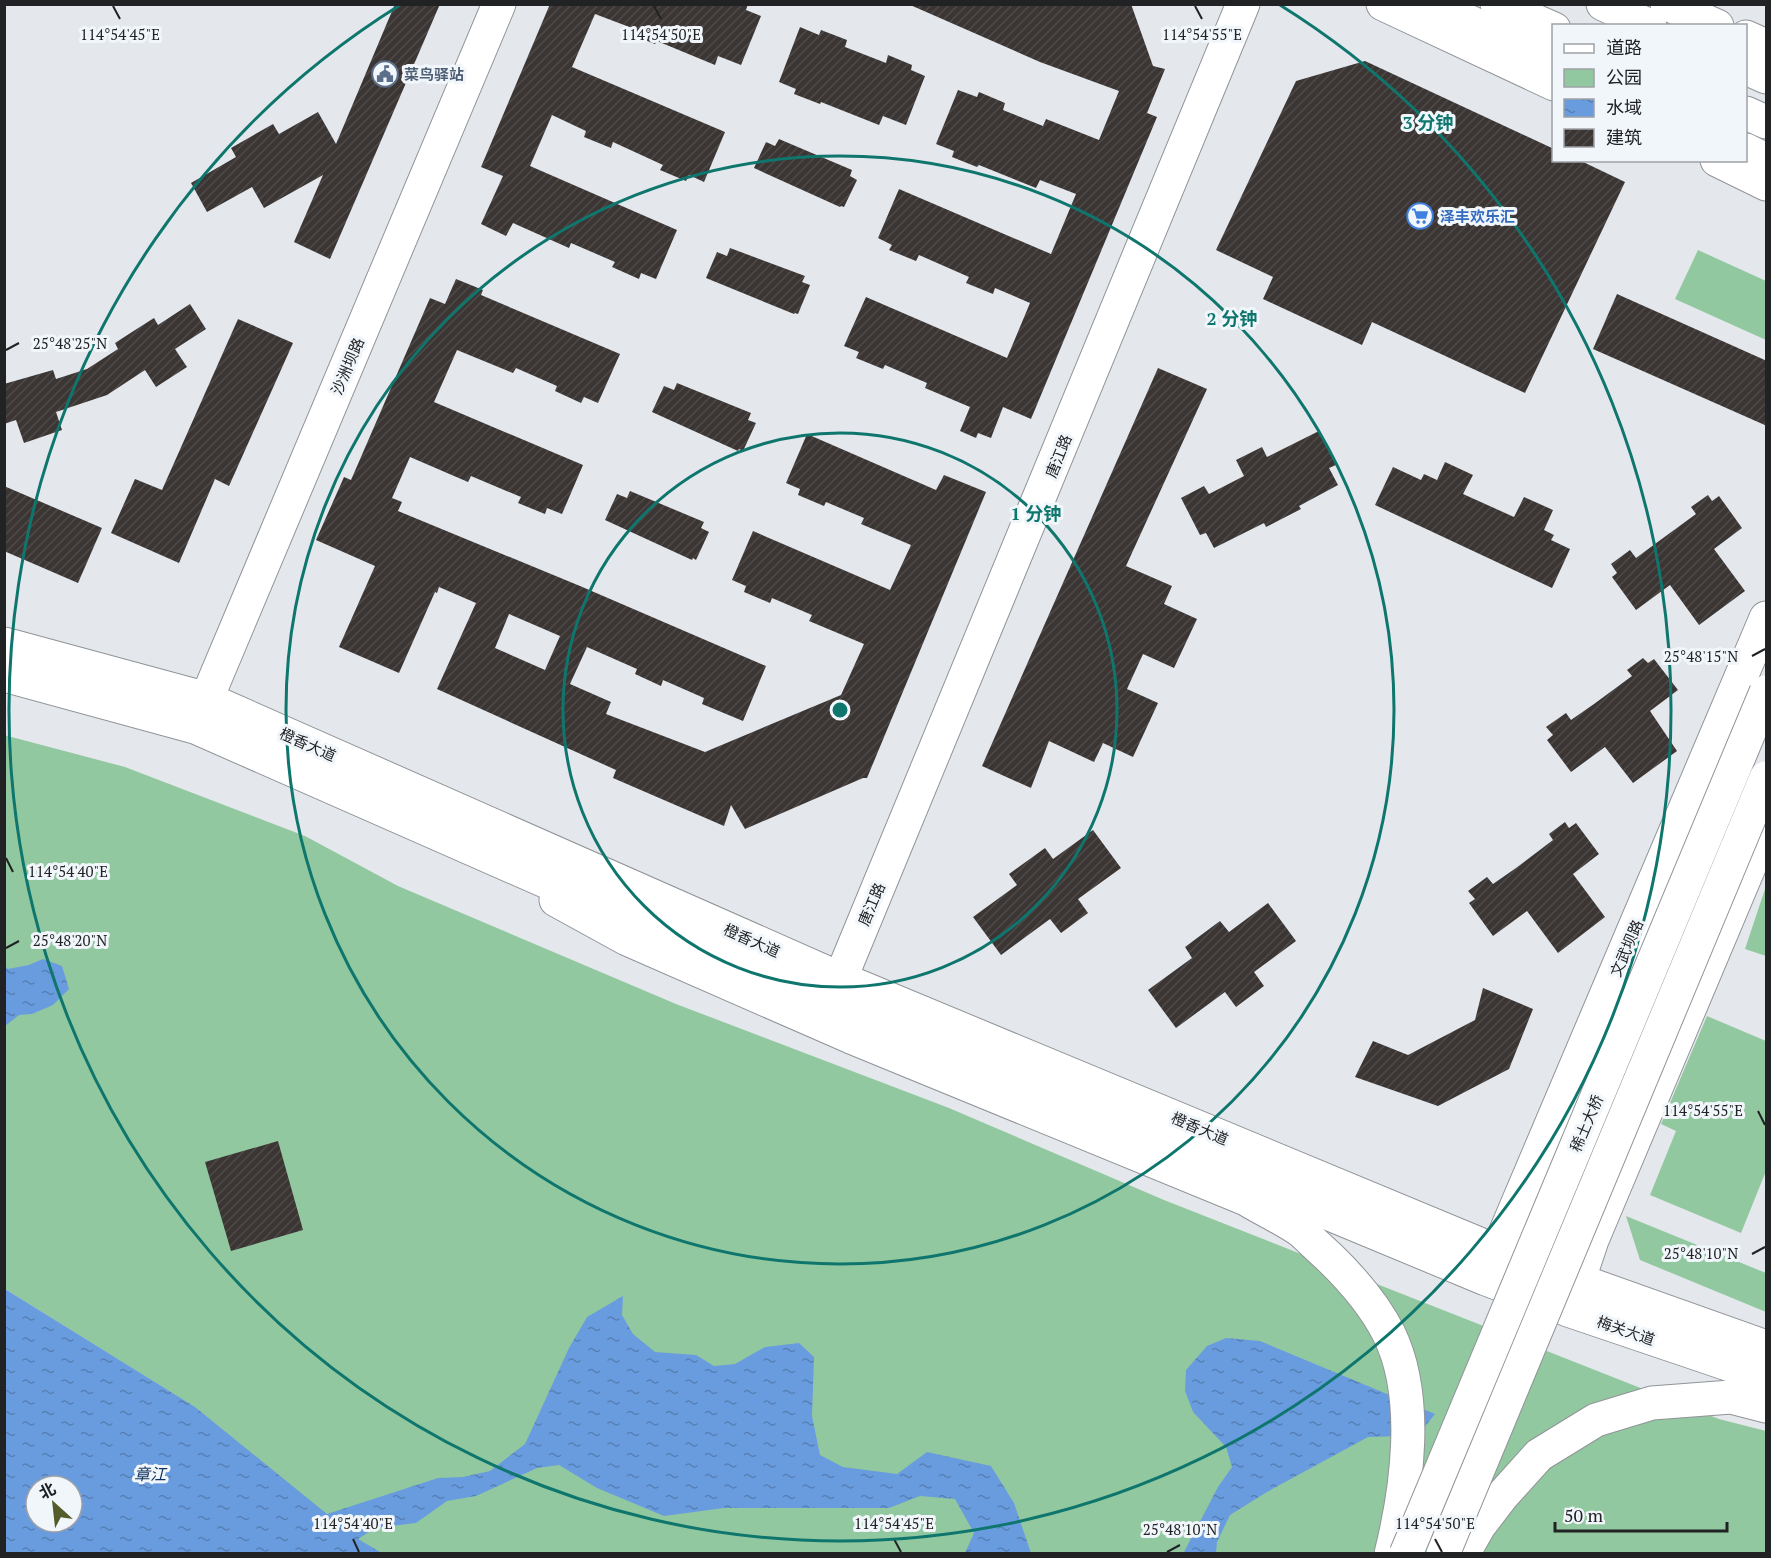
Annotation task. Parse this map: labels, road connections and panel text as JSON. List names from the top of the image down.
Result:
{
  "streets": {
    "main road": [
      "沙洲坝路",
      "唐江路",
      "橙香大道",
      "文武坝路",
      "稀土大桥",
      "梅关大道"
    ]
  },
  "crossings": [
    ["沙洲坝路", "橙香大道"],
    ["唐江路", "橙香大道"],
    ["橙香大道", "文武坝路"],
    ["橙香大道", "梅关大道"],
    ["文武坝路", "梅关大道"]
  ],
  "water": ["章江"],
  "places": {
    "public building": ["菜鸟驿站"],
    "supermarket": ["泽丰欢乐汇"]
  },
  "legend": [
    "道路",
    "公园",
    "水域",
    "建筑"
  ],
  "scale_bar": "50 m",
  "north": "top left",
  "coordinates": [
    "114°54'45\"E",
    "114°54'50\"E",
    "114°54'55\"E",
    "25°48'25\"N",
    "25°48'15\"N",
    "114°54'40\"E",
    "25°48'20\"N",
    "25°48'10\"N"
  ],
  "rings": ["3 分钟", "2 分钟", "1 分钟"]
}
